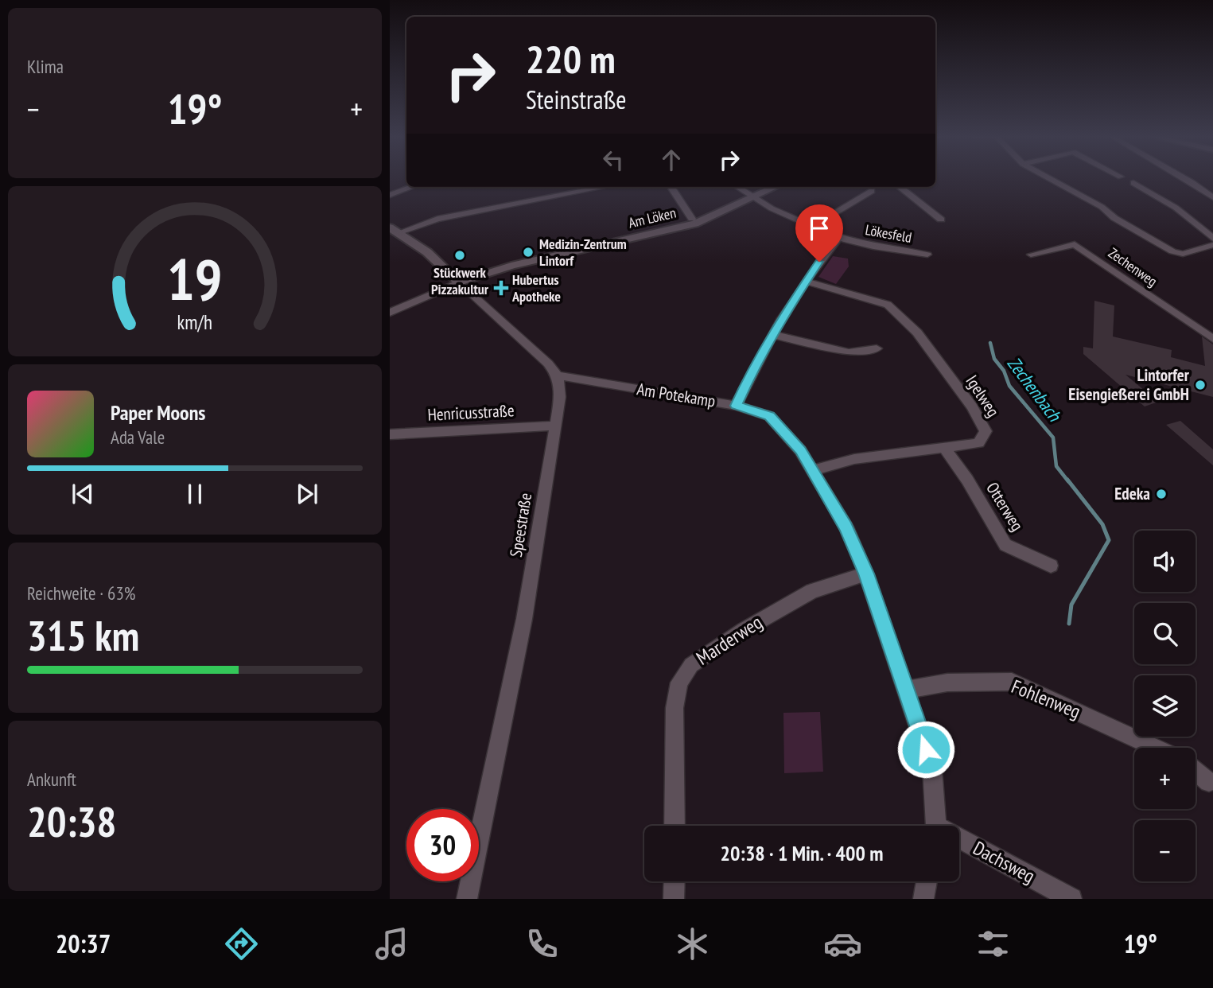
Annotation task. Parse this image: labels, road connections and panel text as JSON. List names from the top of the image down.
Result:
{
  "streets": {
    "street": [
      "Am Löken",
      "Lökesfeld",
      "Zechenweg",
      "Am Potekamp",
      "Igelweg",
      "Henricusstraße",
      "Otterweg",
      "Speestraße",
      "Marderweg",
      "Fohlenweg",
      "Dachsweg"
    ]
  },
  "crossings": [
    ["Am Löken", "Lökesfeld"],
    ["Am Potekamp", "Igelweg"],
    ["Am Potekamp", "Speestraße"],
    ["Am Potekamp", "Marderweg"],
    ["Am Potekamp", "Fohlenweg"],
    ["Igelweg", "Otterweg"],
    ["Henricusstraße", "Speestraße"]
  ],
  "water": ["Zechenbach"],
  "places": {
    "other": [
      "Medizin-Zentrum Lintorf",
      "Stückwerk Pizzakultur",
      "Lintorfer Eisengießerei GmbH",
      "Edeka"
    ],
    "health": ["Hubertus Apotheke"]
  },
  "page": {
    "tile": [
      "Klima",
      ["Reichweite · 63%", "315 km"],
      ["Ankunft", "20:38"]
    ],
    "turn": ["220 m", "Steinstraße"],
    "heat": ["−", "19°", "+"],
    "song": ["Paper Moons", "Ada Vale"],
    "map_buttons": ["+", "−"],
    "limit": "30",
    "trip": "20:38 · 1 Min. · 400 m",
    "tabs": ["20:37", "19°"],
    "gauge": ["19", "km/h"]
  }
}
